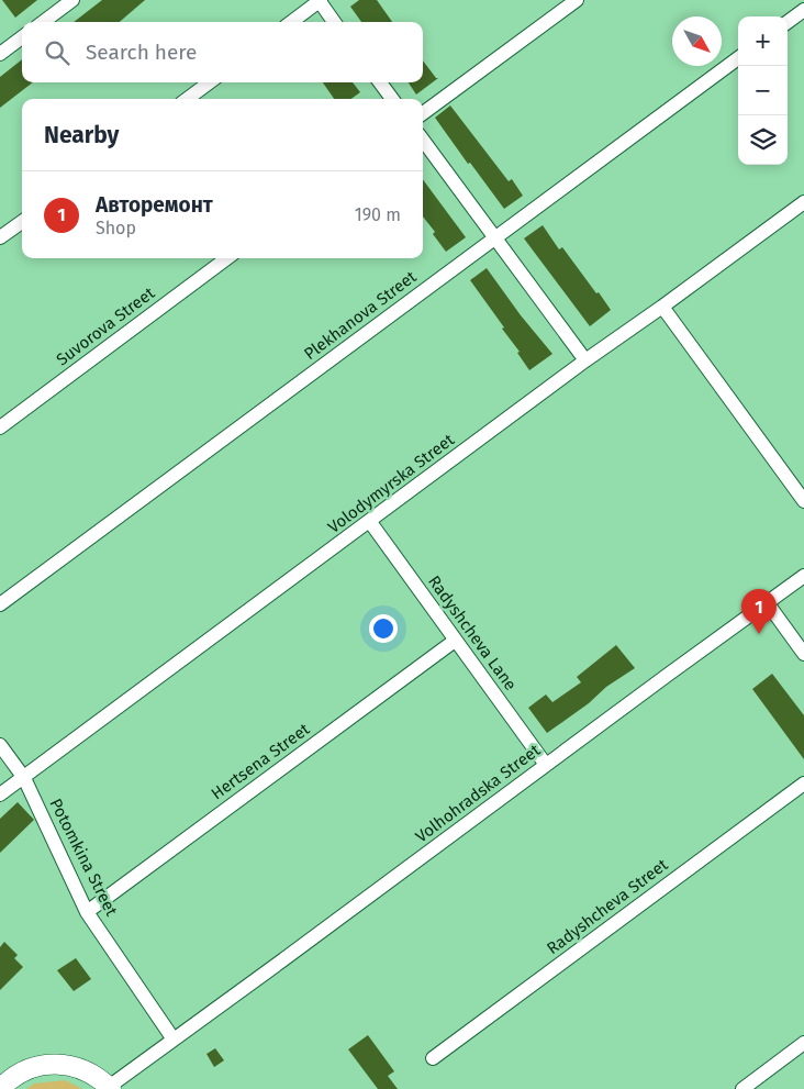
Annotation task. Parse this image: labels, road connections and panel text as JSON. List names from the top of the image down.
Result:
{
  "streets": {
    "street": [
      "Plekhanova Street",
      "Suvorova Street",
      "Volodymyrska Street",
      "Radyshcheva Lane",
      "Hertsena Street",
      "Volhohradska Street",
      "Potomkina Street",
      "Radyshcheva Street"
    ]
  },
  "crossings": [
    ["Volodymyrska Street", "Radyshcheva Lane"],
    ["Volodymyrska Street", "Potomkina Street"],
    ["Radyshcheva Lane", "Hertsena Street"],
    ["Radyshcheva Lane", "Volhohradska Street"],
    ["Hertsena Street", "Potomkina Street"],
    ["Volhohradska Street", "Potomkina Street"]
  ],
  "north": "bottom right",
  "page": {
    "map_buttons": ["+", "−"],
    "search": "Search here",
    "heading": "Nearby",
    "list": [
      {
        "mark": "1",
        "name": "Авторемонт",
        "note": "Shop",
        "value": "190 m"
      }
    ],
    "pins": "1"
  }
}
